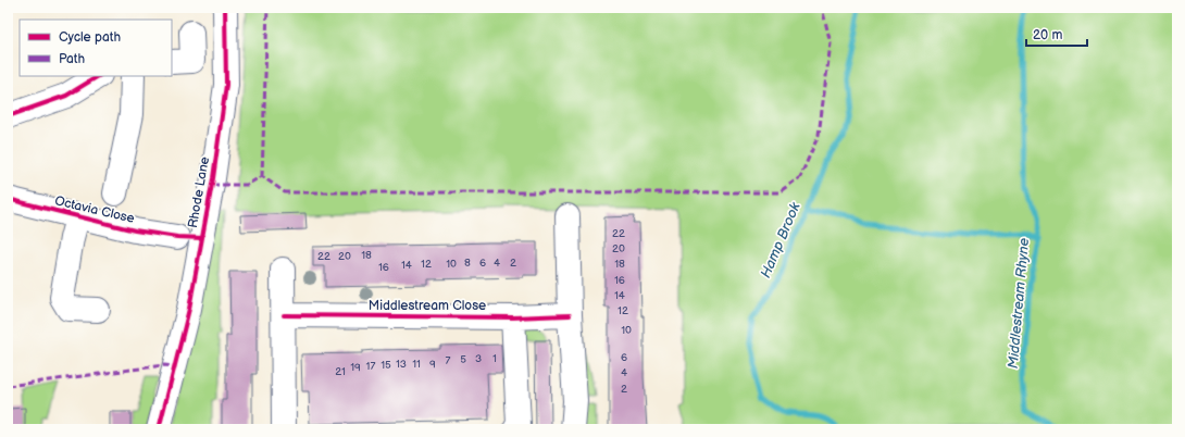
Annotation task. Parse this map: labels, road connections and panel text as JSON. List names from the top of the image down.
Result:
{
  "streets": {
    "street": ["Rhode Lane", "Octavia Close", "Middlestream Close"]
  },
  "water": ["Hamp Brook", "Middlestream Rhyne"],
  "house_numbers": [
    "22",
    "20",
    "18",
    "22",
    "20",
    "8",
    "6",
    "4",
    "2",
    "12",
    "10",
    "18",
    "14",
    "16",
    "16",
    "14",
    "12",
    "10",
    "6",
    "3",
    "1",
    "5",
    "7",
    "13",
    "11",
    "9",
    "15",
    "17",
    "19",
    "21",
    "4",
    "2"
  ],
  "legend": ["Cycle path", "Path"],
  "scale_bar": "20 m"
}
